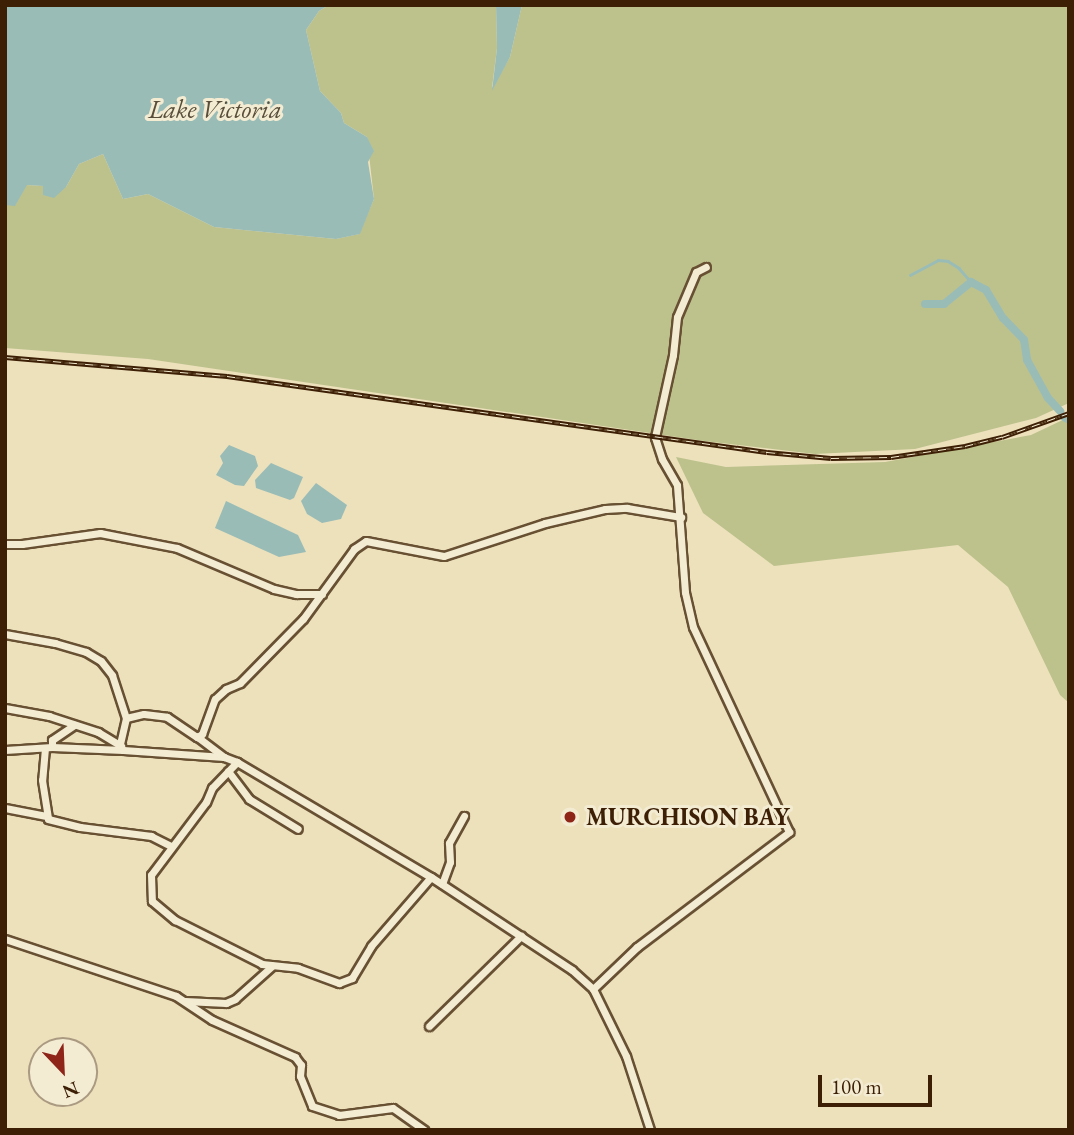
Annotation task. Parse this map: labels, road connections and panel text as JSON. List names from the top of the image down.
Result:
{
  "water": ["Lake Victoria"],
  "places": ["MURCHISON BAY"],
  "scale_bar": "100 m",
  "north": "bottom right"
}
